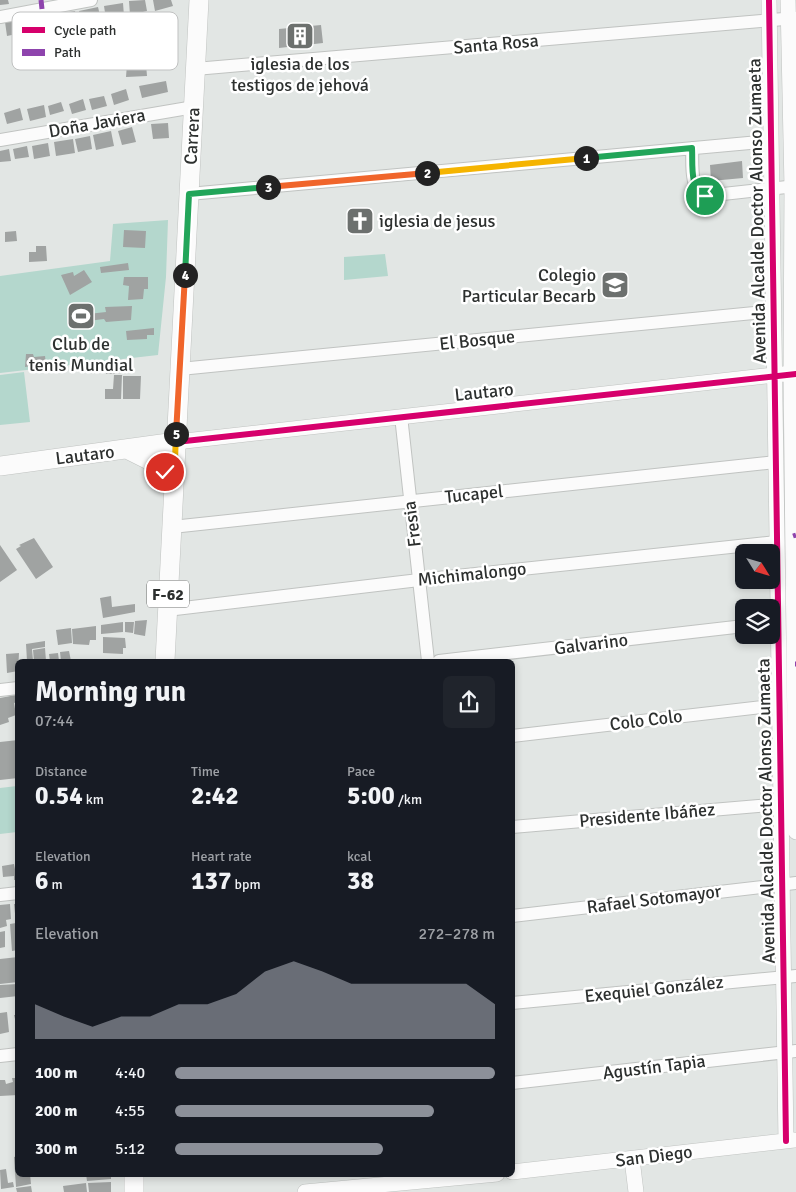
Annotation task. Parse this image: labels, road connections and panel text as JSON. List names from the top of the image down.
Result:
{
  "streets": {
    "main road": ["Carrera", "Lautaro", "F-62"],
    "street": [
      "Santa Rosa",
      "Doña Javiera",
      "Avenida Alcalde Doctor Alonso Zumaeta",
      "El Bosque",
      "Tucapel",
      "Fresia",
      "Michimalongo",
      "Galvarino",
      "Colo Colo",
      "Presidente Ibáñez",
      "Rafael Sotomayor",
      "Exequiel González",
      "Agustín Tapia",
      "San Diego"
    ]
  },
  "crossings": [
    ["Santa Rosa", "Carrera"],
    ["Santa Rosa", "Avenida Alcalde Doctor Alonso Zumaeta"],
    ["Doña Javiera", "Carrera"],
    ["Carrera", "El Bosque"],
    ["Carrera", "Lautaro"],
    ["Carrera", "Tucapel"],
    ["Carrera", "Michimalongo"],
    ["Avenida Alcalde Doctor Alonso Zumaeta", "El Bosque"],
    ["Avenida Alcalde Doctor Alonso Zumaeta", "Lautaro"],
    ["Avenida Alcalde Doctor Alonso Zumaeta", "Tucapel"],
    ["Avenida Alcalde Doctor Alonso Zumaeta", "Michimalongo"],
    ["Avenida Alcalde Doctor Alonso Zumaeta", "Colo Colo"],
    ["Avenida Alcalde Doctor Alonso Zumaeta", "Presidente Ibáñez"],
    ["Avenida Alcalde Doctor Alonso Zumaeta", "Rafael Sotomayor"],
    ["Avenida Alcalde Doctor Alonso Zumaeta", "Exequiel González"],
    ["Avenida Alcalde Doctor Alonso Zumaeta", "Agustín Tapia"],
    ["Avenida Alcalde Doctor Alonso Zumaeta", "San Diego"],
    ["Lautaro", "Fresia"],
    ["Tucapel", "Fresia"],
    ["Fresia", "Michimalongo"]
  ],
  "places": {
    "building": ["iglesia de los testigos de jehová"],
    "church": ["iglesia de jesus"],
    "school or university": ["Colegio Particular Becarb"],
    "sports": ["Club de tenis Mundial"]
  },
  "legend": ["Cycle path", "Path"],
  "north": "bottom right",
  "page": {
    "pins": [
      "1",
      "2",
      "3",
      "4",
      "5"
    ],
    "heading": ["Morning run", "07:44"],
    "stats": [
      ["Distance", "0.54 km"],
      ["Time", "2:42"],
      ["Pace", "5:00 /km"],
      ["Elevation", "6 m"],
      ["Heart rate", "137 bpm"],
      ["kcal", "38"]
    ],
    "chart": ["Elevation", "272–278 m"],
    "list": [
      {
        "name": "100 m",
        "note": "4:40"
      },
      {
        "name": "200 m",
        "note": "4:55"
      },
      {
        "name": "300 m",
        "note": "5:12"
      }
    ]
  }
}
